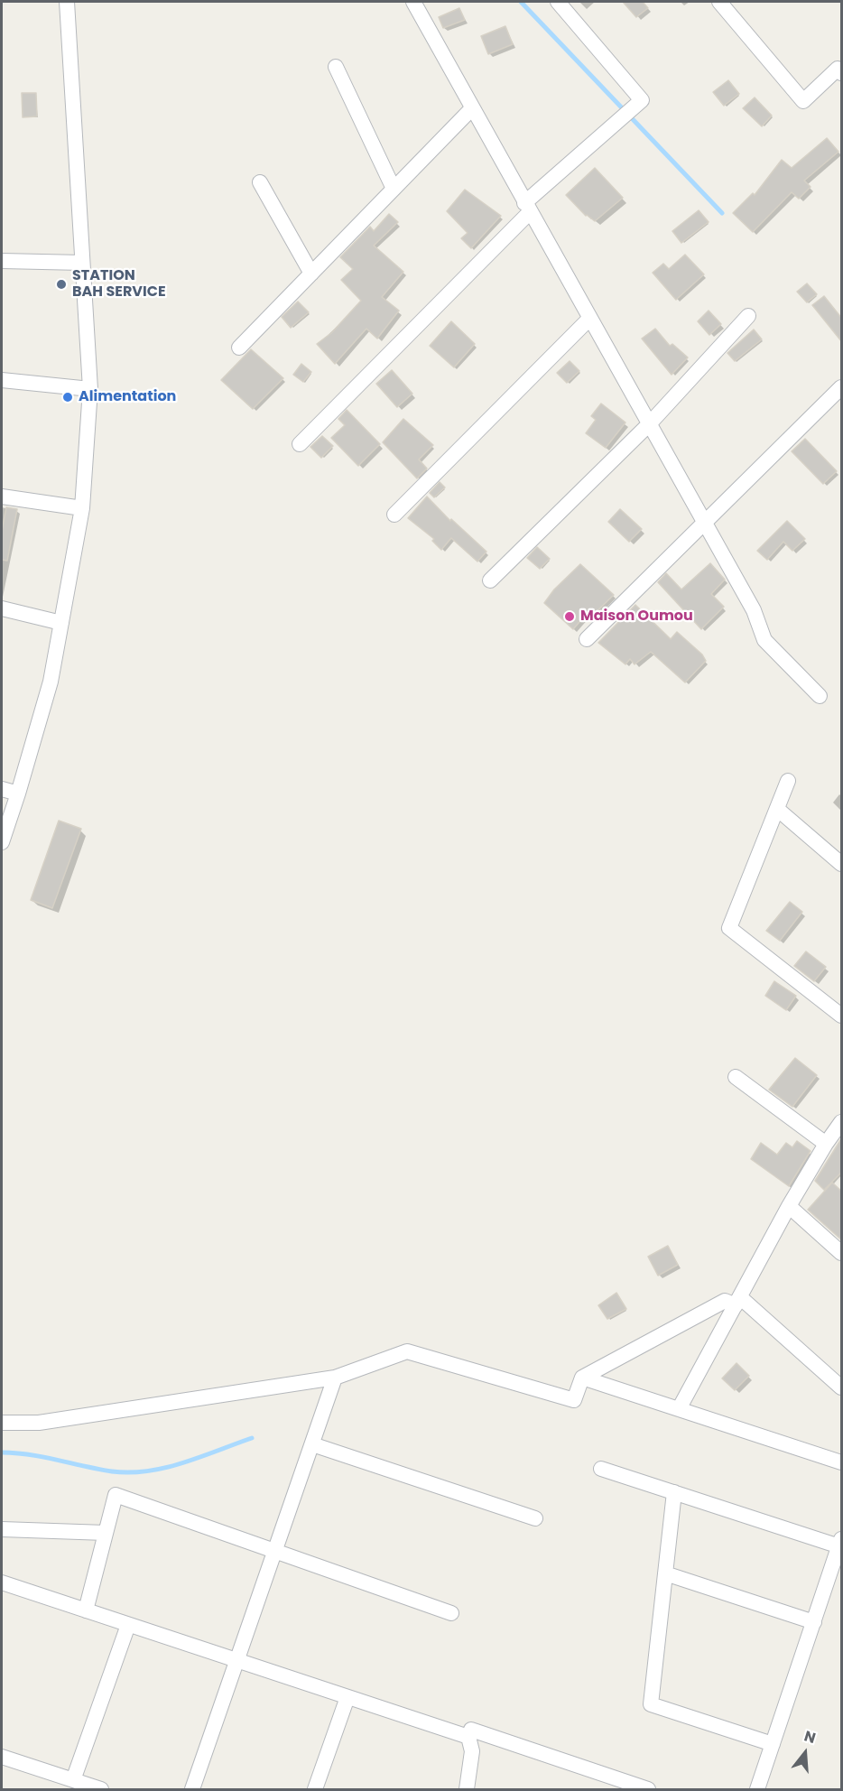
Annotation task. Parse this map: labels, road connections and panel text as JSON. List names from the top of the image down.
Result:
{
  "places": ["STATION BAH SERVICE", "Alimentation", "Maison Oumou"],
  "north": "top"
}
